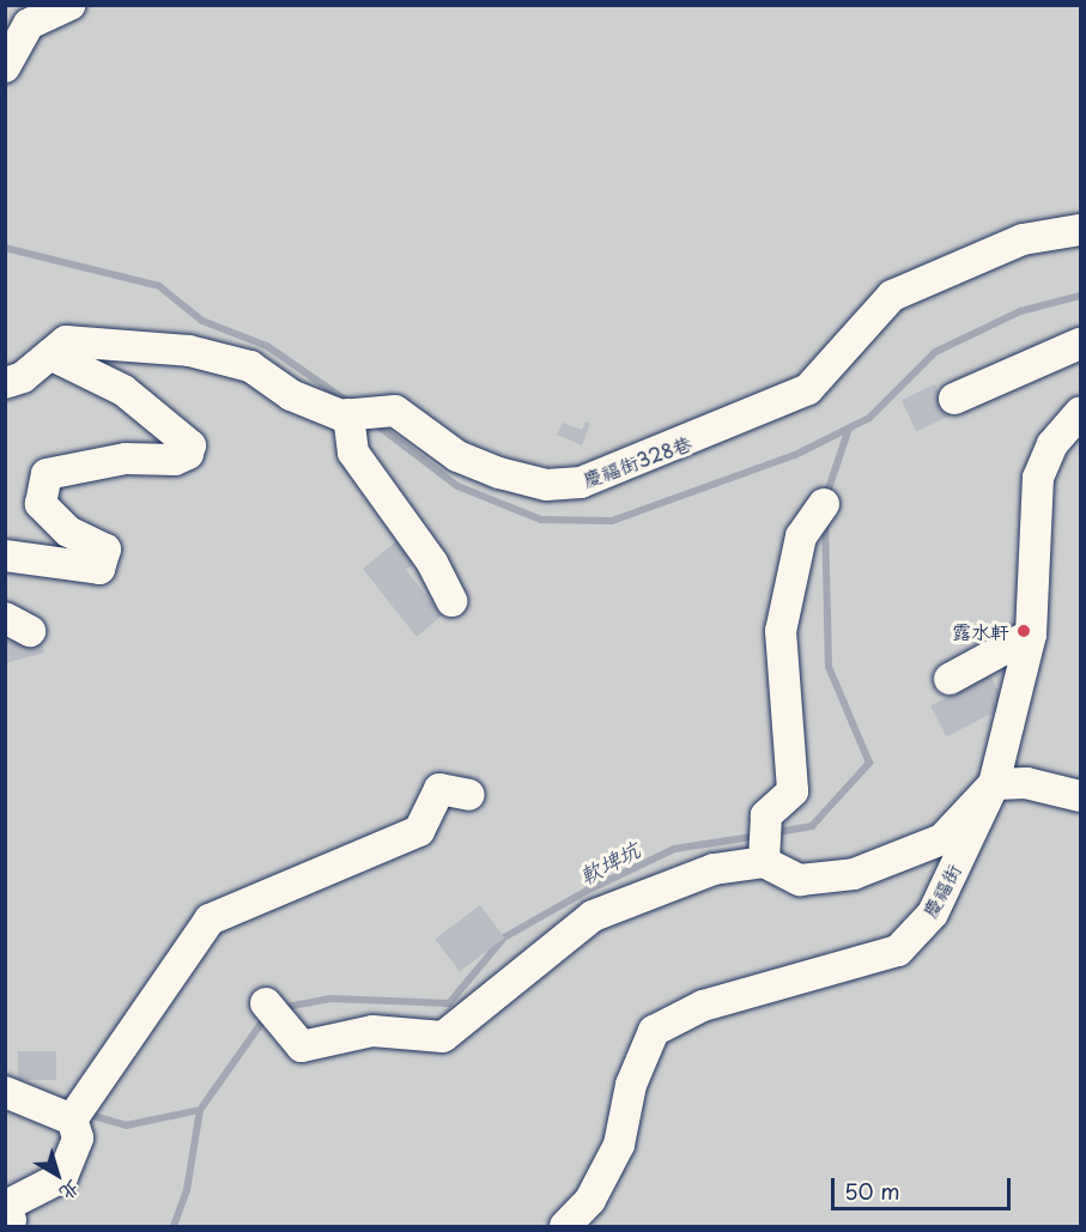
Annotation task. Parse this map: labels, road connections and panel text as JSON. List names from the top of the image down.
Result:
{
  "streets": {
    "street": ["慶福街328巷", "慶福街"]
  },
  "water": ["軟埤坑"],
  "places": ["露水軒"],
  "scale_bar": "50 m",
  "north": "bottom right"
}
